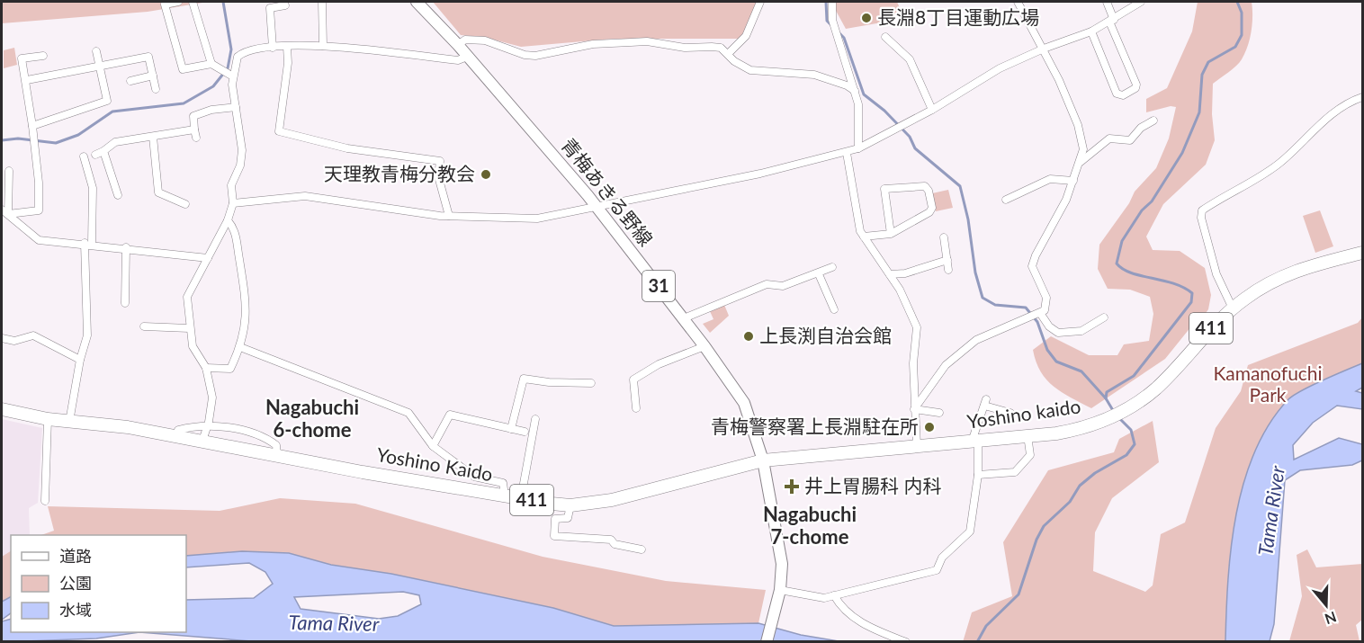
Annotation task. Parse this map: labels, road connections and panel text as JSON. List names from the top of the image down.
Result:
{
  "streets": {
    "highway": ["411", "Yoshino kaido", "Yoshino Kaido"],
    "main road": ["青梅あきる野線", "31"]
  },
  "crossings": [
    ["青梅あきる野線", "Yoshino kaido"],
    ["青梅あきる野線", "Yoshino Kaido"],
    ["Yoshino kaido", "Yoshino Kaido"]
  ],
  "districts": ["Nagabuchi 6-chome", "Nagabuchi 7-chome"],
  "water": ["Tama River"],
  "parks": ["Kamanofuchi Park"],
  "places": {
    "other": [
      "長淵8丁目運動広場",
      "天理教青梅分教会",
      "上長渕自治会館",
      "青梅警察署上長淵駐在所"
    ],
    "health": ["井上胃腸科 内科"]
  },
  "legend": ["道路", "公園", "水域"],
  "north": "bottom"
}
